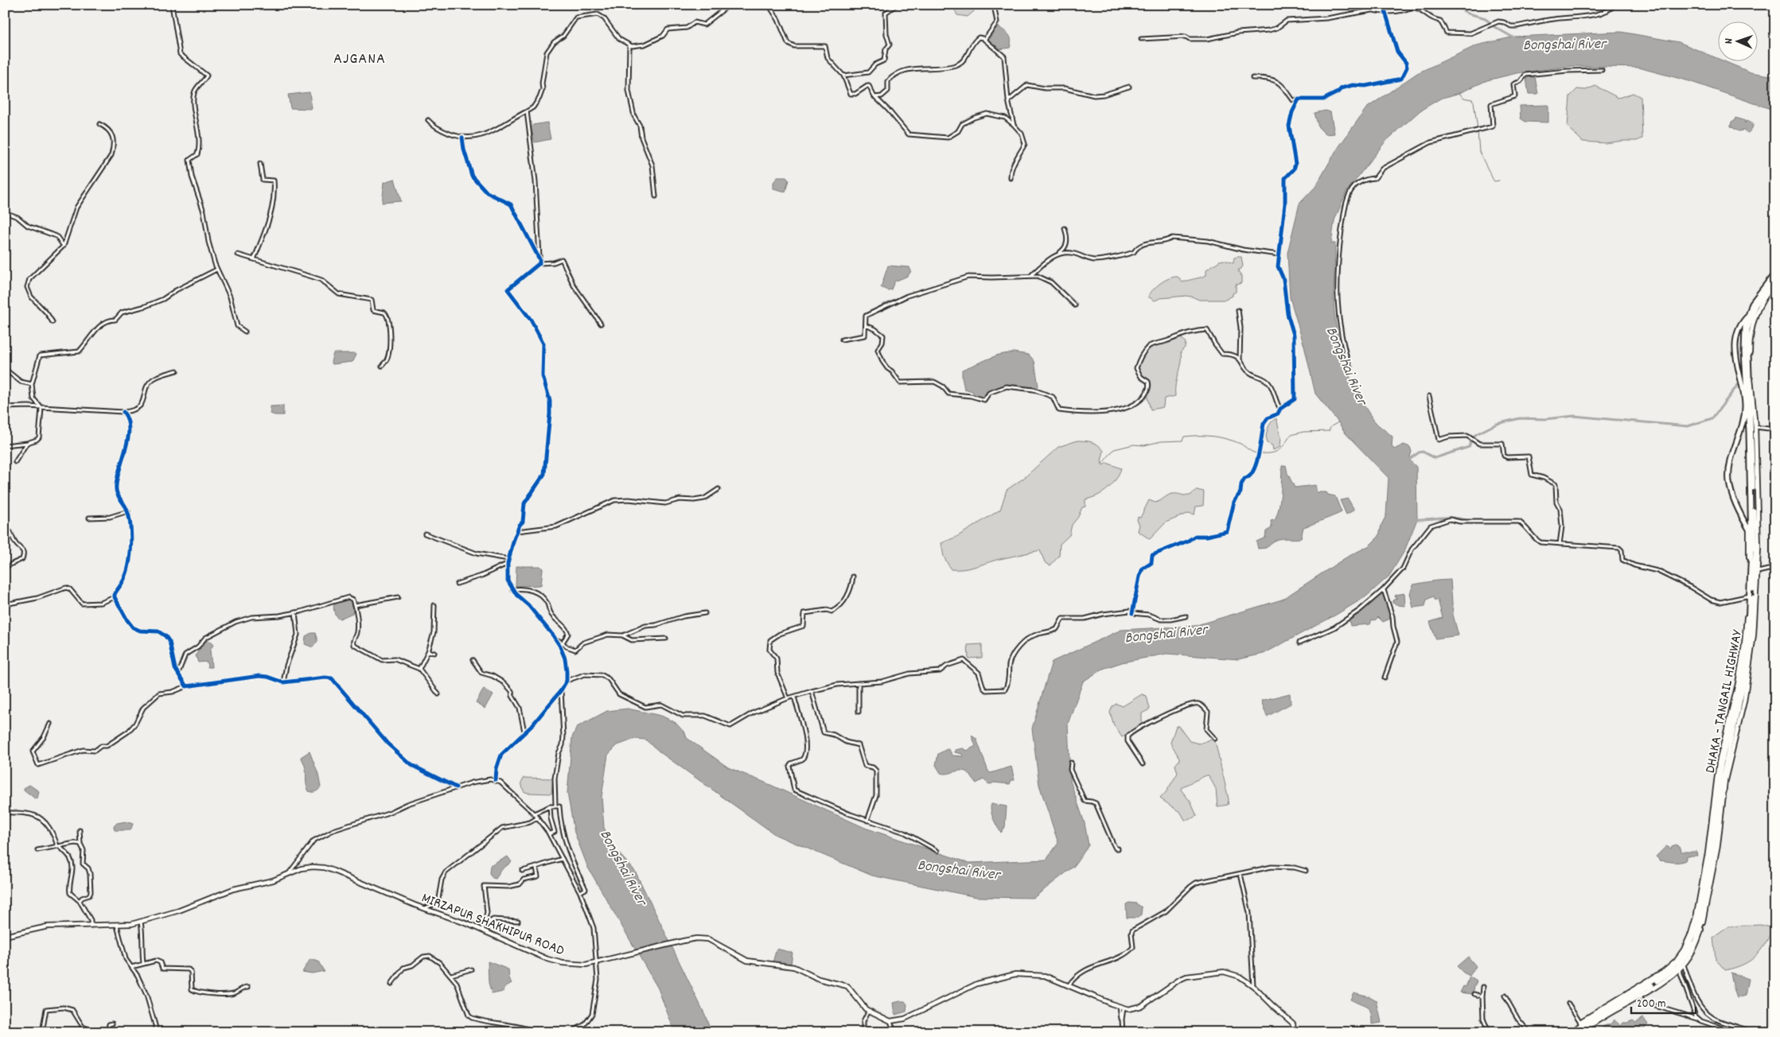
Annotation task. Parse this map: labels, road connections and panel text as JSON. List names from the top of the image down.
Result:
{
  "streets": {
    "highway": ["DHAKA - TANGAIL HIGHWAY"],
    "main road": ["MIRZAPUR SHAKHIPUR ROAD"]
  },
  "districts": ["AJGANA"],
  "water": ["Bongshai River"],
  "scale_bar": "200 m",
  "north": "left"
}
